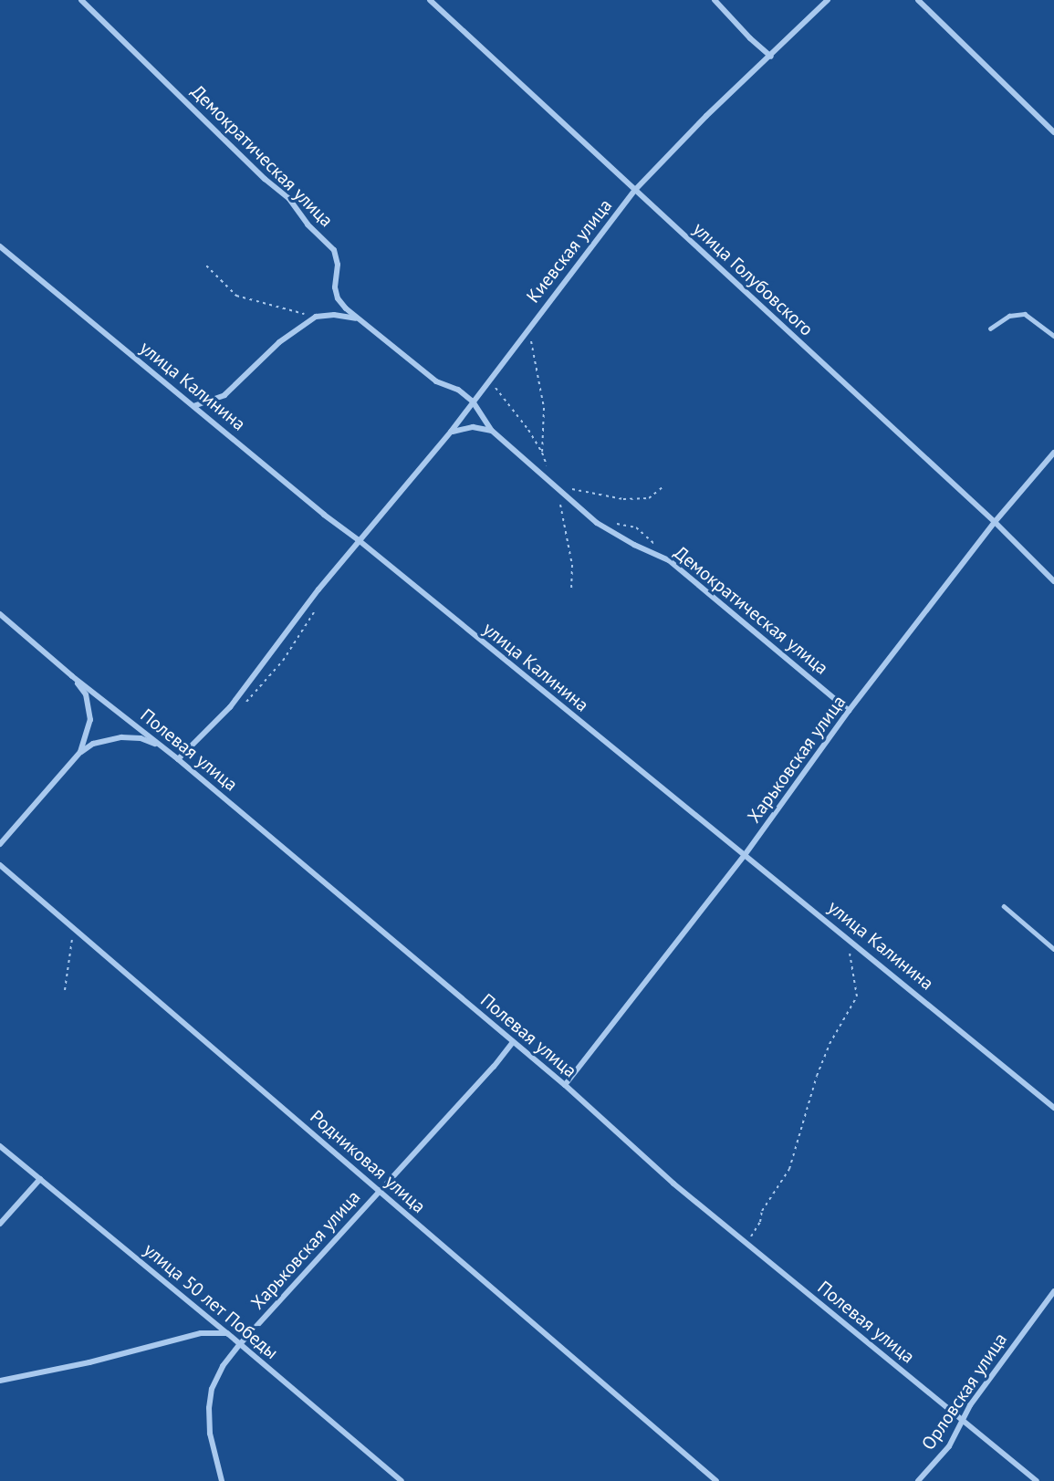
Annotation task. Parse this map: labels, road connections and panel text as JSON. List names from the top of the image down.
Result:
{
  "streets": {
    "street": [
      "Демократическая улица",
      "Киевская улица",
      "улица Голубовского",
      "улица Калинина",
      "Полевая улица",
      "Харьковская улица",
      "Родниковая улица",
      "улица 50 лет Победы",
      "Орловская улица"
    ]
  },
  "crossings": [
    ["Демократическая улица", "Киевская улица"],
    ["Демократическая улица", "Харьковская улица"],
    ["Киевская улица", "улица Голубовского"],
    ["Киевская улица", "улица Калинина"],
    ["Киевская улица", "Полевая улица"],
    ["улица Голубовского", "Харьковская улица"],
    ["улица Калинина", "Харьковская улица"],
    ["Полевая улица", "Харьковская улица"],
    ["Полевая улица", "Орловская улица"],
    ["Харьковская улица", "Родниковая улица"],
    ["Харьковская улица", "улица 50 лет Победы"]
  ]
}
